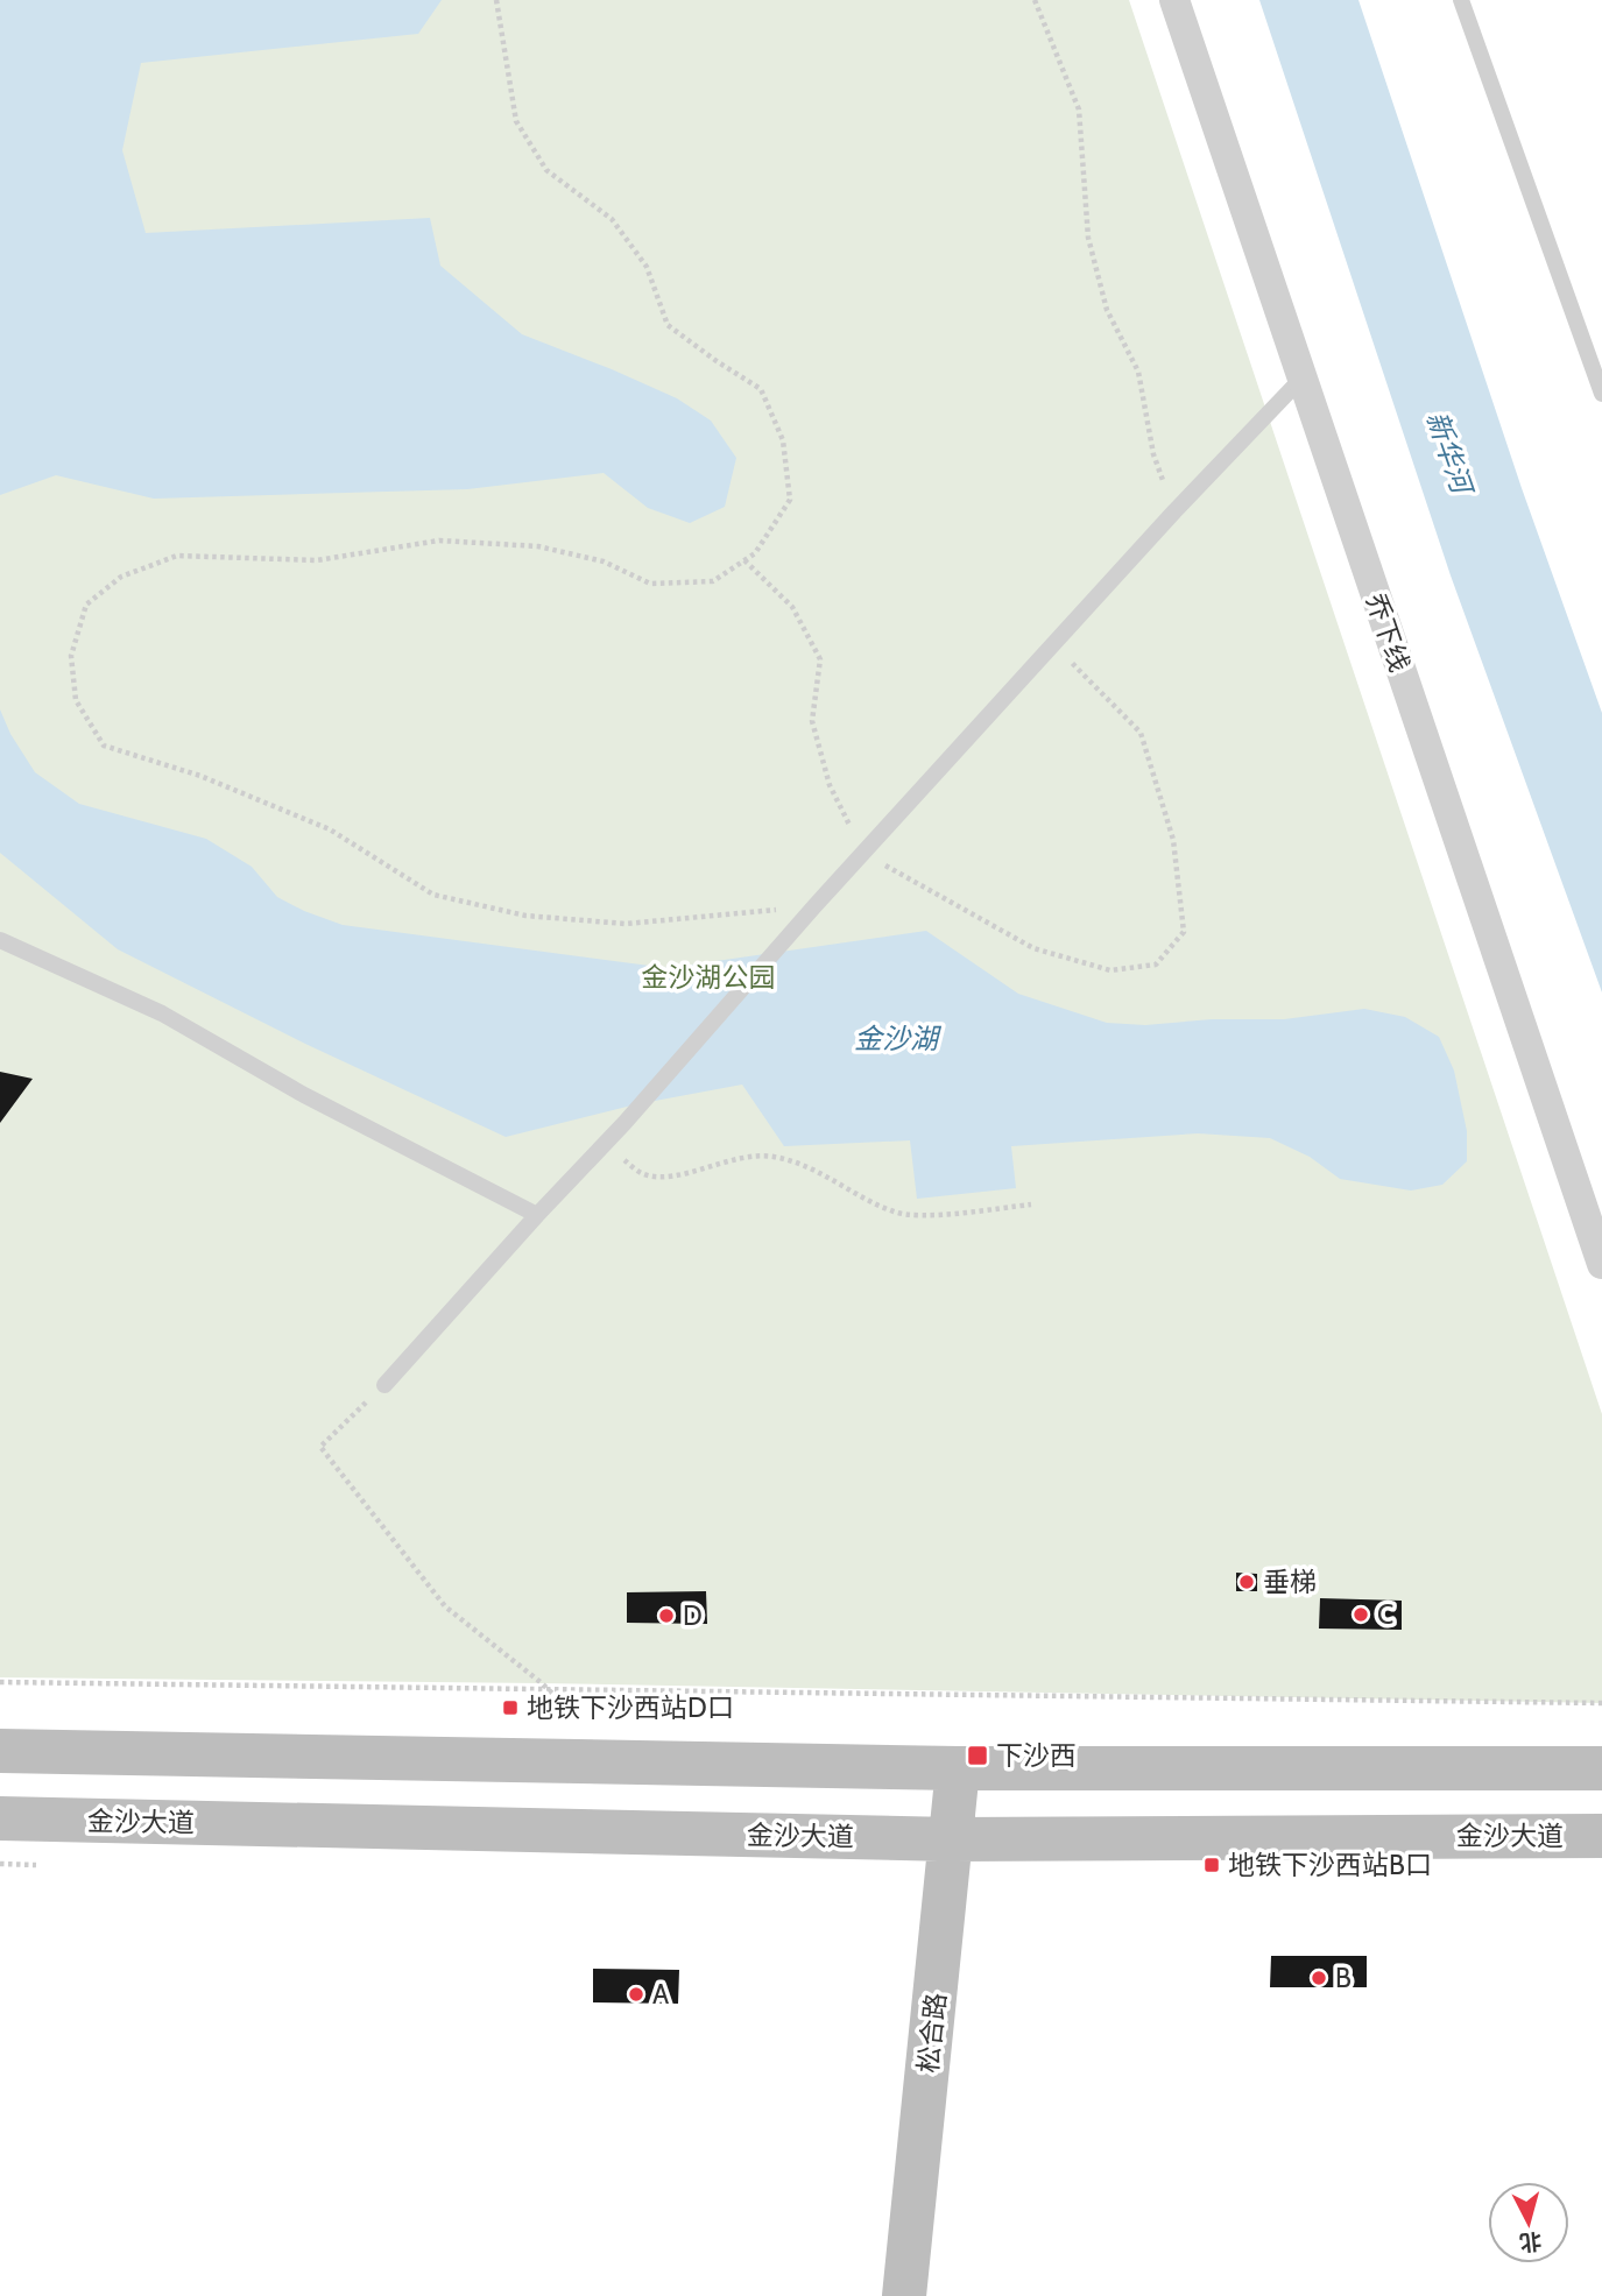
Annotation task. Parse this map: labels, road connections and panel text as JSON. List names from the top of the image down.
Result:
{
  "streets": {
    "main road": ["金沙大道", "松合路"],
    "street": ["乔下线"]
  },
  "crossings": [
    ["金沙大道", "松合路"]
  ],
  "water": ["新华河", "金沙湖"],
  "parks": ["金沙湖公园"],
  "places": {
    "other": [
      "垂梯",
      "C",
      "D",
      "B",
      "A"
    ],
    "transit": ["地铁下沙西站D口", "下沙西", "地铁下沙西站B口"]
  },
  "north": "bottom"
}
